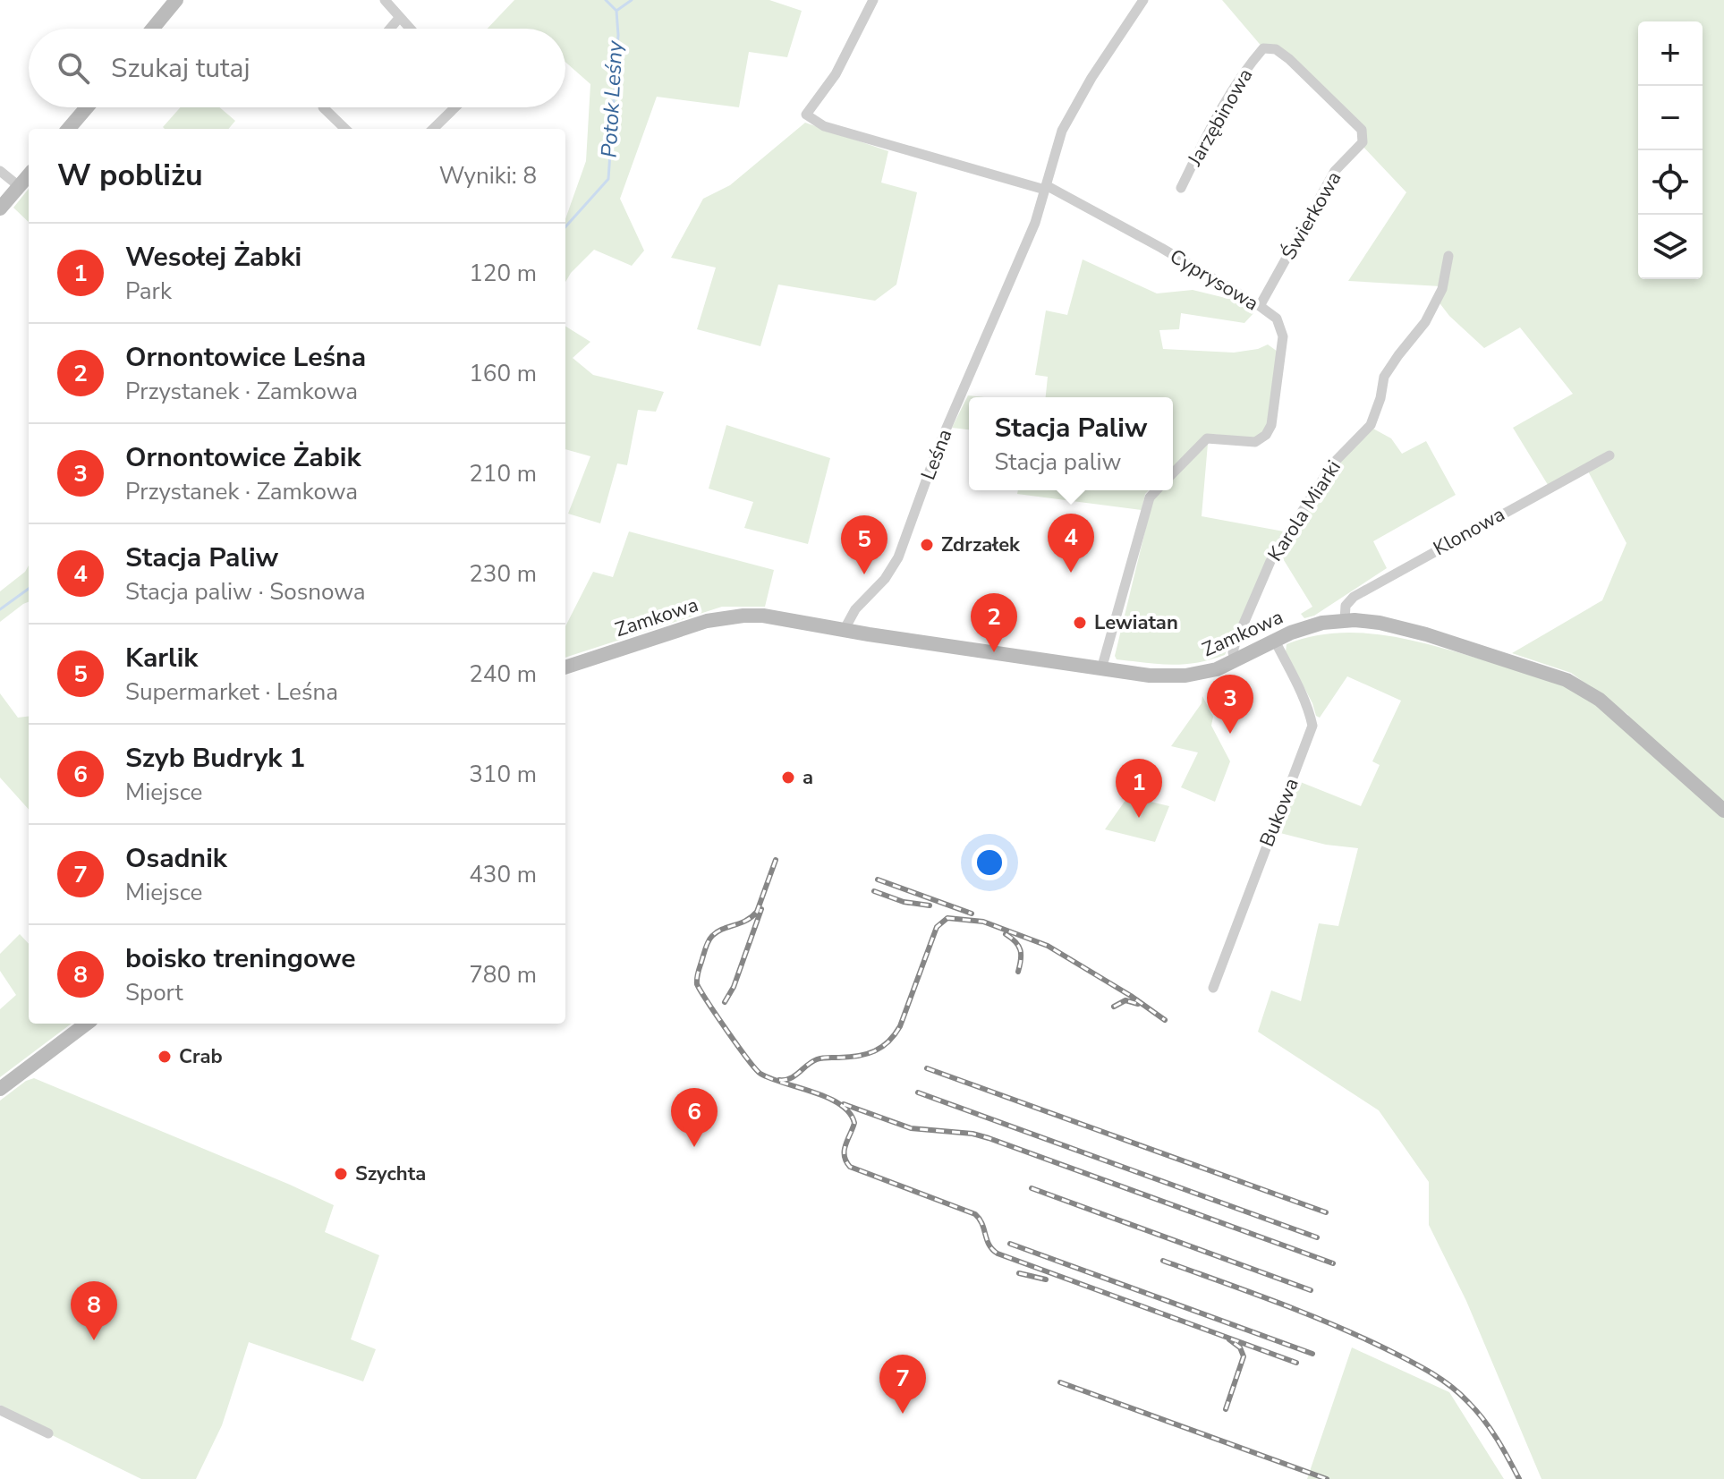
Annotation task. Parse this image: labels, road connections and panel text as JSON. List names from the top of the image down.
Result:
{
  "streets": {
    "street": [
      "Jarzębinowa",
      "Świerkowa",
      "Cyprysowa",
      "Leśna",
      "Karola Miarki",
      "Klonowa",
      "Zamkowa",
      "Bukowa"
    ]
  },
  "crossings": [
    ["Jarzębinowa", "Świerkowa"],
    ["Świerkowa", "Cyprysowa"],
    ["Cyprysowa", "Leśna"],
    ["Leśna", "Zamkowa"],
    ["Karola Miarki", "Zamkowa"],
    ["Klonowa", "Zamkowa"],
    ["Zamkowa", "Bukowa"]
  ],
  "water": ["Potok Leśny"],
  "places": [
    "Zdrzałek",
    "Lewiatan",
    "a",
    "Crab",
    "Szychta"
  ],
  "page": {
    "map_buttons": ["+", "−"],
    "search": "Szukaj tutaj",
    "heading": ["W pobliżu", "Wyniki: 8"],
    "list": [
      {
        "mark": "1",
        "name": "Wesołej Żabki",
        "note": "Park",
        "value": "120 m"
      },
      {
        "mark": "2",
        "name": "Ornontowice Leśna",
        "note": "Przystanek · Zamkowa",
        "value": "160 m"
      },
      {
        "mark": "3",
        "name": "Ornontowice Żabik",
        "note": "Przystanek · Zamkowa",
        "value": "210 m"
      },
      {
        "mark": "4",
        "name": "Stacja Paliw",
        "note": "Stacja paliw · Sosnowa",
        "value": "230 m"
      },
      {
        "mark": "5",
        "name": "Karlik",
        "note": "Supermarket · Leśna",
        "value": "240 m"
      },
      {
        "mark": "6",
        "name": "Szyb Budryk 1",
        "note": "Miejsce",
        "value": "310 m"
      },
      {
        "mark": "7",
        "name": "Osadnik",
        "note": "Miejsce",
        "value": "430 m"
      },
      {
        "mark": "8",
        "name": "boisko treningowe",
        "note": "Sport",
        "value": "780 m"
      }
    ],
    "popup": ["Stacja Paliw", "Stacja paliw"],
    "pins": [
      "4",
      "5",
      "2",
      "3",
      "1",
      "6",
      "8",
      "7"
    ]
  }
}
